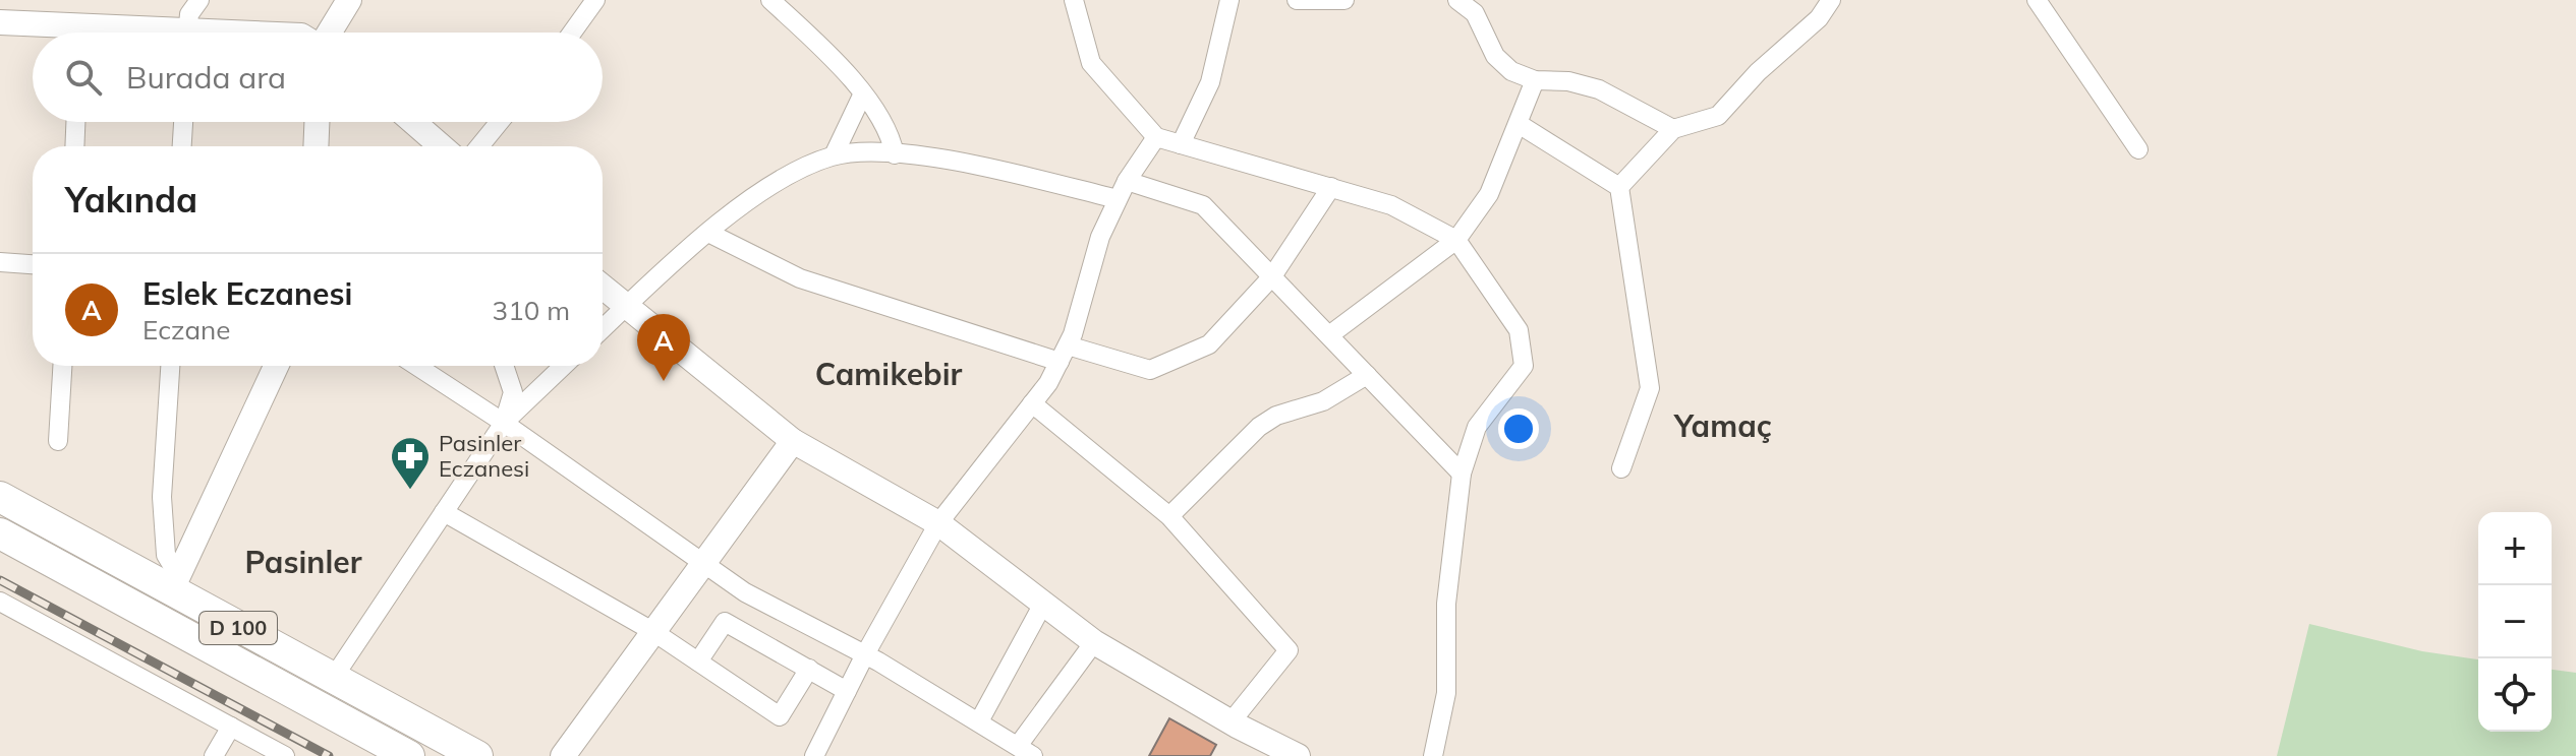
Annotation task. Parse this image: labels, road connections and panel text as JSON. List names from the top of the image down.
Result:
{
  "streets": {
    "highway": ["D 100"]
  },
  "districts": ["Camikebir", "Yamaç", "Pasinler"],
  "places": {
    "pharmacy": ["Pasinler Eczanesi"]
  },
  "page": {
    "search": "Burada ara",
    "heading": "Yakında",
    "list": [
      {
        "mark": "A",
        "name": "Eslek Eczanesi",
        "note": "Eczane",
        "value": "310 m"
      }
    ],
    "pins": "A",
    "map_buttons": ["+", "−"]
  }
}
